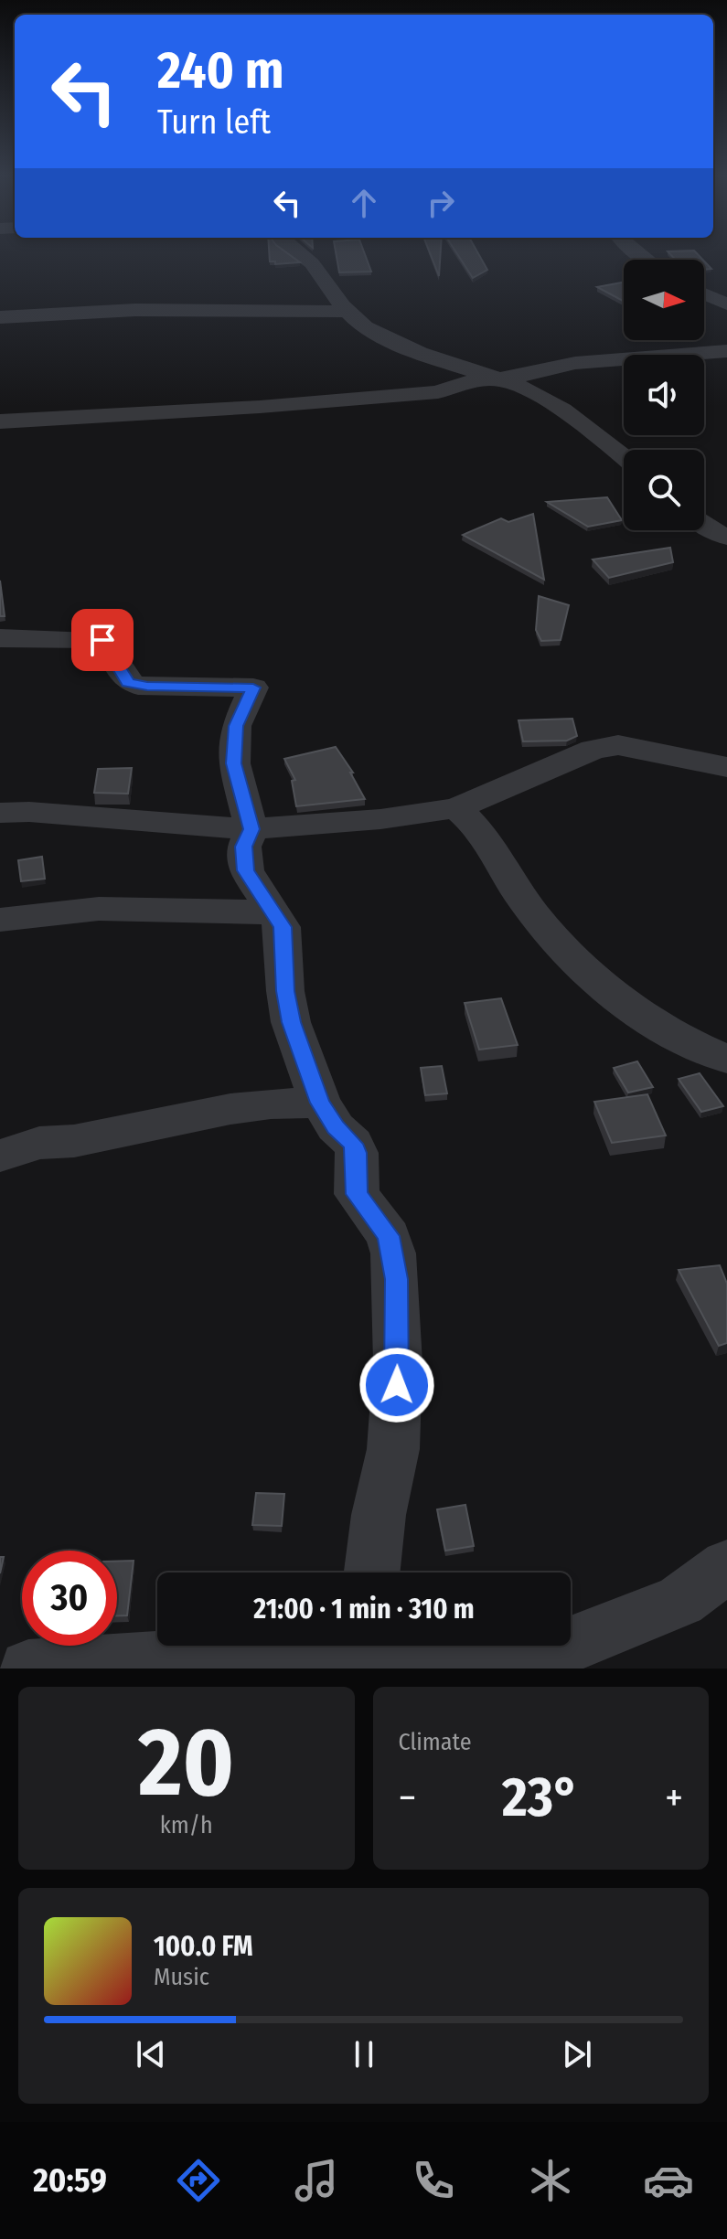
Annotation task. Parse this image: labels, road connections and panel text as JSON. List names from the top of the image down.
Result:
{
  "north": "right",
  "page": {
    "turn": ["240 m", "Turn left"],
    "limit": "30",
    "trip": "21:00 · 1 min · 310 m",
    "tile": [
      ["20", "km/h"],
      "Climate"
    ],
    "heat": ["−", "23°", "+"],
    "song": ["100.0 FM", "Music"],
    "tabs": "20:59"
  }
}
